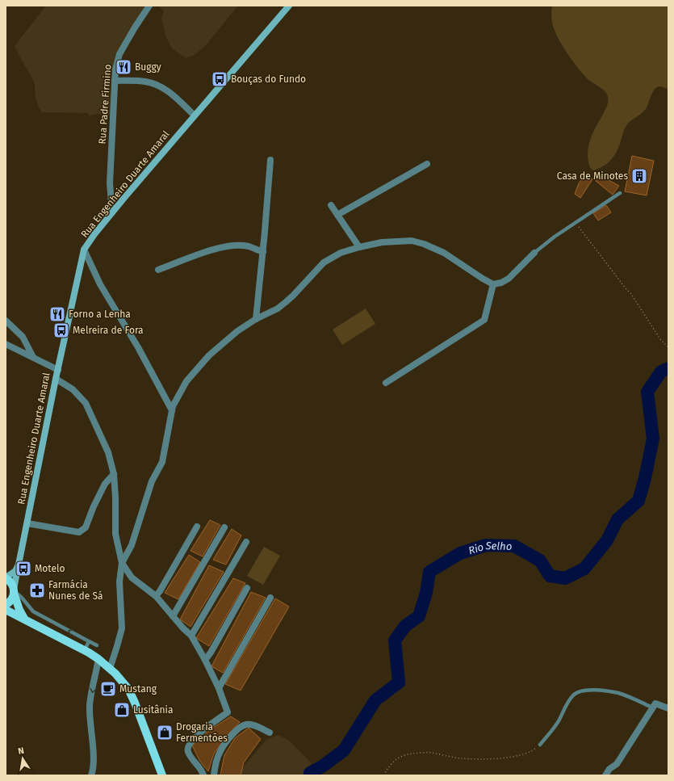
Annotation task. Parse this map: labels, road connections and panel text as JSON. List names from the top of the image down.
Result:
{
  "streets": {
    "main road": ["Rua Engenheiro Duarte Amaral"],
    "street": ["Rua Padre Firmino"]
  },
  "crossings": [
    ["Rua Padre Firmino", "Rua Engenheiro Duarte Amaral"]
  ],
  "water": ["Rio Selho"],
  "places": {
    "restaurant": ["Buggy", "Forno a Lenha"],
    "bus stop": ["Bouças do Fundo", "Melreira de Fora", "Motelo"],
    "building": ["Casa de Minotes"],
    "pharmacy": ["Farmácia Nunes de Sá"],
    "cafe": ["Mustang"],
    "shop": ["Lusitânia", "Drogaria Fermentões"]
  },
  "north": "top"
}
